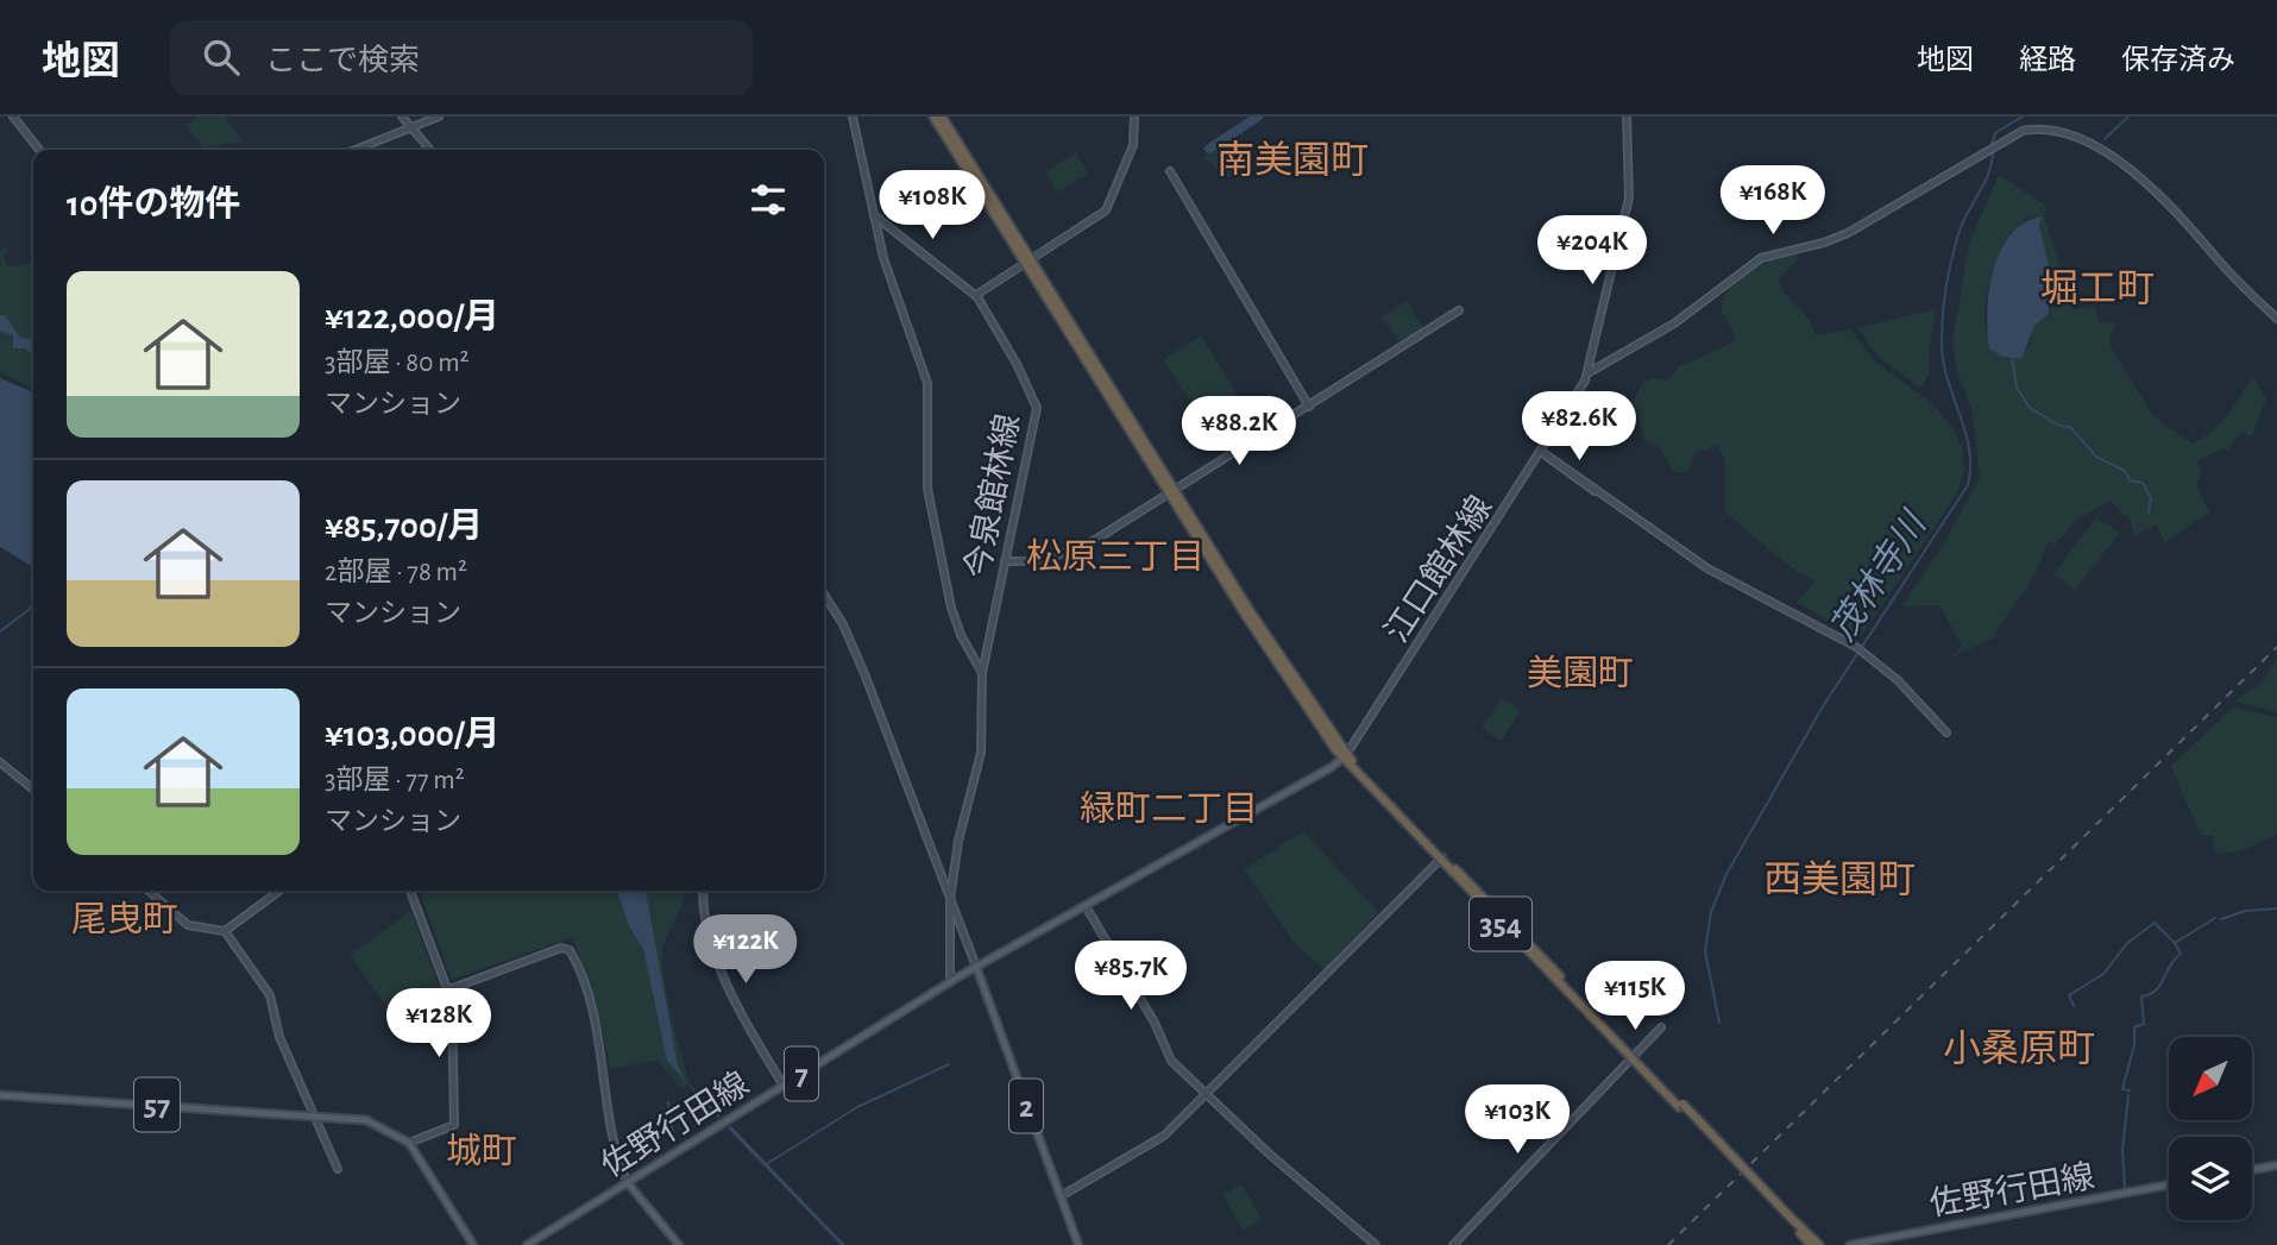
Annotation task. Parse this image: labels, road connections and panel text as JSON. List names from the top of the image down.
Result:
{
  "streets": {
    "highway": ["354"],
    "main road": [
      "7",
      "57",
      "2",
      "佐野行田線"
    ],
    "street": ["今泉館林線", "江口館林線"]
  },
  "crossings": [
    ["今泉館林線", "2"],
    ["今泉館林線", "佐野行田線"],
    ["江口館林線", "354"],
    ["江口館林線", "佐野行田線"],
    ["354", "佐野行田線"],
    ["2", "佐野行田線"]
  ],
  "districts": [
    "南美園町",
    "堀工町",
    "松原三丁目",
    "美園町",
    "緑町二丁目",
    "西美園町",
    "尾曳町",
    "小桑原町",
    "城町"
  ],
  "water": ["茂林寺川"],
  "north": "bottom left",
  "page": {
    "header": "地図",
    "search": "ここで検索",
    "nav": ["地図", "経路", "保存済み"],
    "heading": "10件の物件",
    "price": [
      "¥168K",
      "¥108K",
      "¥204K",
      "¥82.6K",
      "¥88.2K",
      "¥122K",
      "¥85.7K",
      "¥115K",
      "¥128K",
      "¥103K"
    ],
    "list": [
      {
        "name": "¥122,000/月",
        "note": "3部屋 · 80 m² · マンション"
      },
      {
        "name": "¥85,700/月",
        "note": "2部屋 · 78 m² · マンション"
      },
      {
        "name": "¥103,000/月",
        "note": "3部屋 · 77 m² · マンション"
      }
    ]
  }
}
